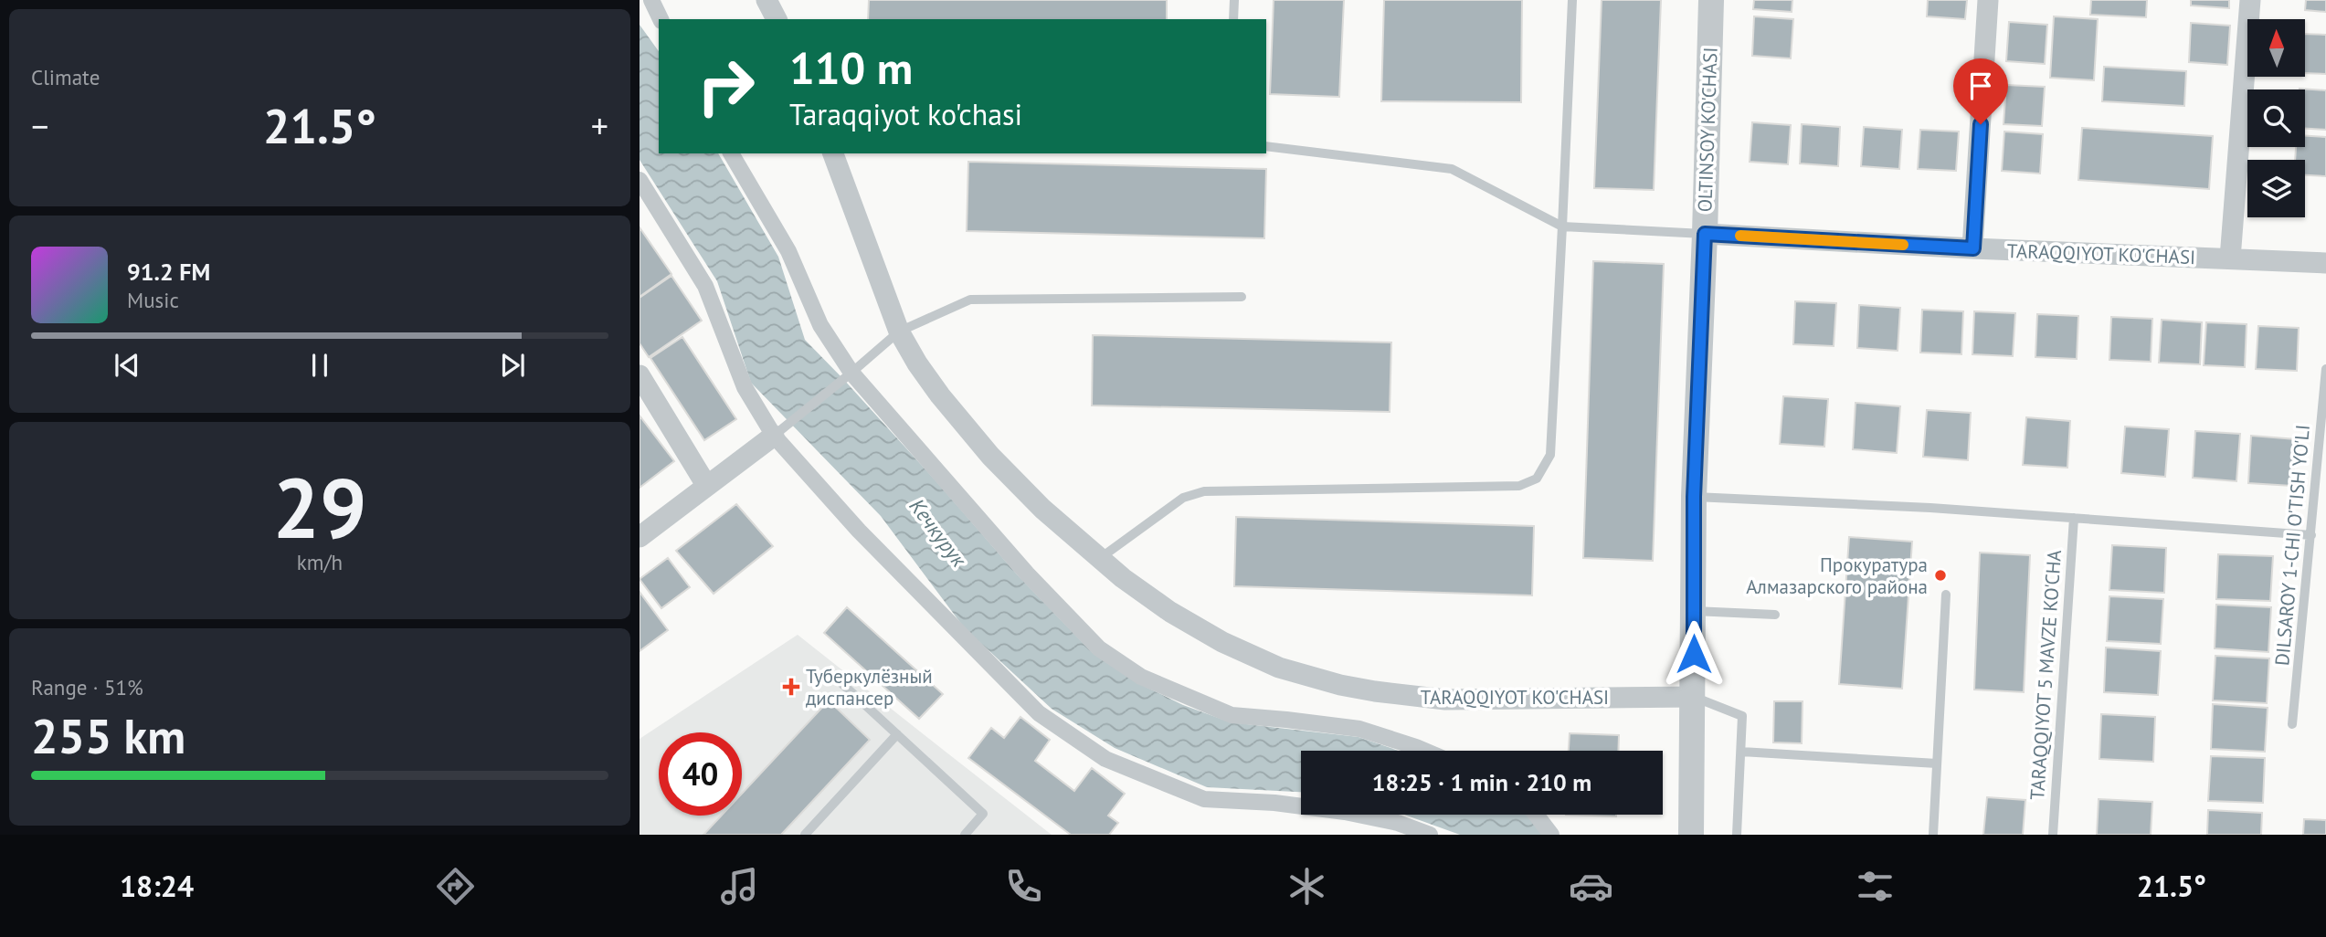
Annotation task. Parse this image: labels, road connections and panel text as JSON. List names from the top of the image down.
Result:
{
  "streets": {
    "street": ["OLTINSOY KO'CHASI", "TARAQQIYOT KO'CHASI"],
    "lane": ["DILSAROY 1-CHI O'TISH YO'LI", "TARAQQIYOT 5 MAVZE KO'CHA"]
  },
  "crossings": [
    ["OLTINSOY KO'CHASI", "TARAQQIYOT KO'CHASI"]
  ],
  "water": ["Кечкурук"],
  "places": {
    "other": ["Прокуратура Алмазарского района"],
    "health": ["Туберкулёзный диспансер"]
  },
  "north": "top",
  "page": {
    "tile": [
      "Climate",
      ["29", "km/h"],
      ["Range · 51%", "255 km"]
    ],
    "turn": ["110 m", "Taraqqiyot ko'chasi"],
    "heat": ["−", "21.5°", "+"],
    "song": ["91.2 FM", "Music"],
    "limit": "40",
    "trip": "18:25 · 1 min · 210 m",
    "tabs": ["18:24", "21.5°"]
  }
}
